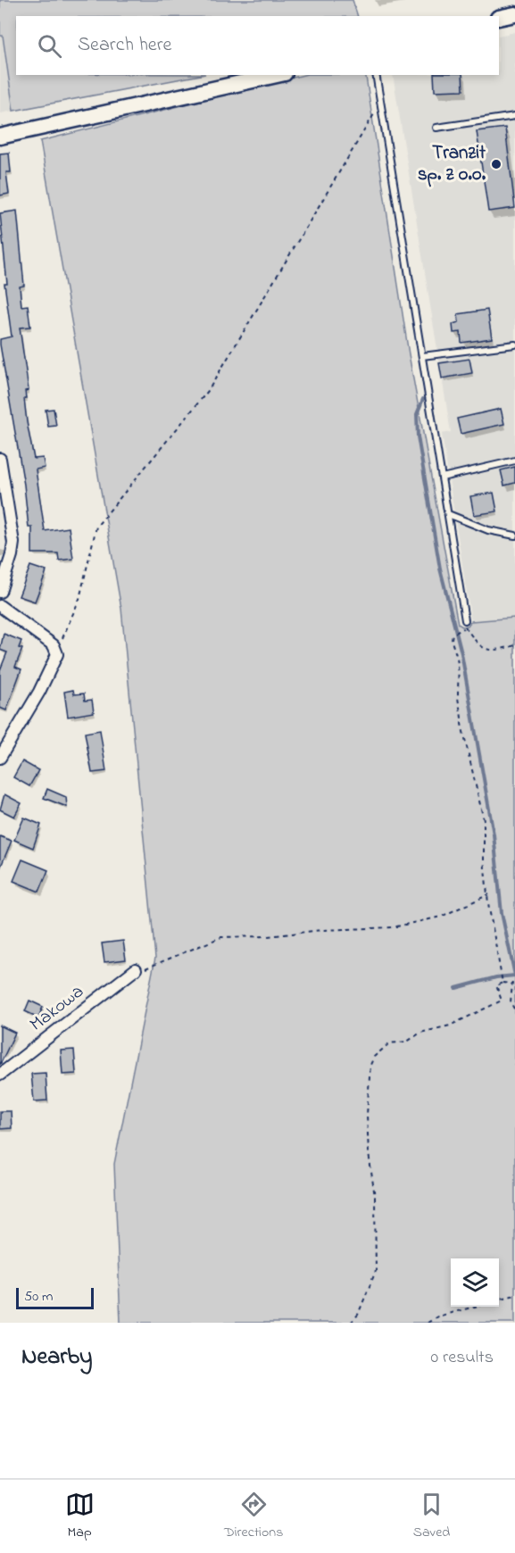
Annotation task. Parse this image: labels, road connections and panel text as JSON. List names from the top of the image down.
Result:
{
  "streets": {
    "street": ["Makowa"]
  },
  "places": ["Tranzit sp. z o.o."],
  "scale_bar": "50 m",
  "page": {
    "search": "Search here",
    "scale": "50 m",
    "heading": ["Nearby", "0 results"],
    "nav": ["Map", "Directions", "Saved"]
  }
}
